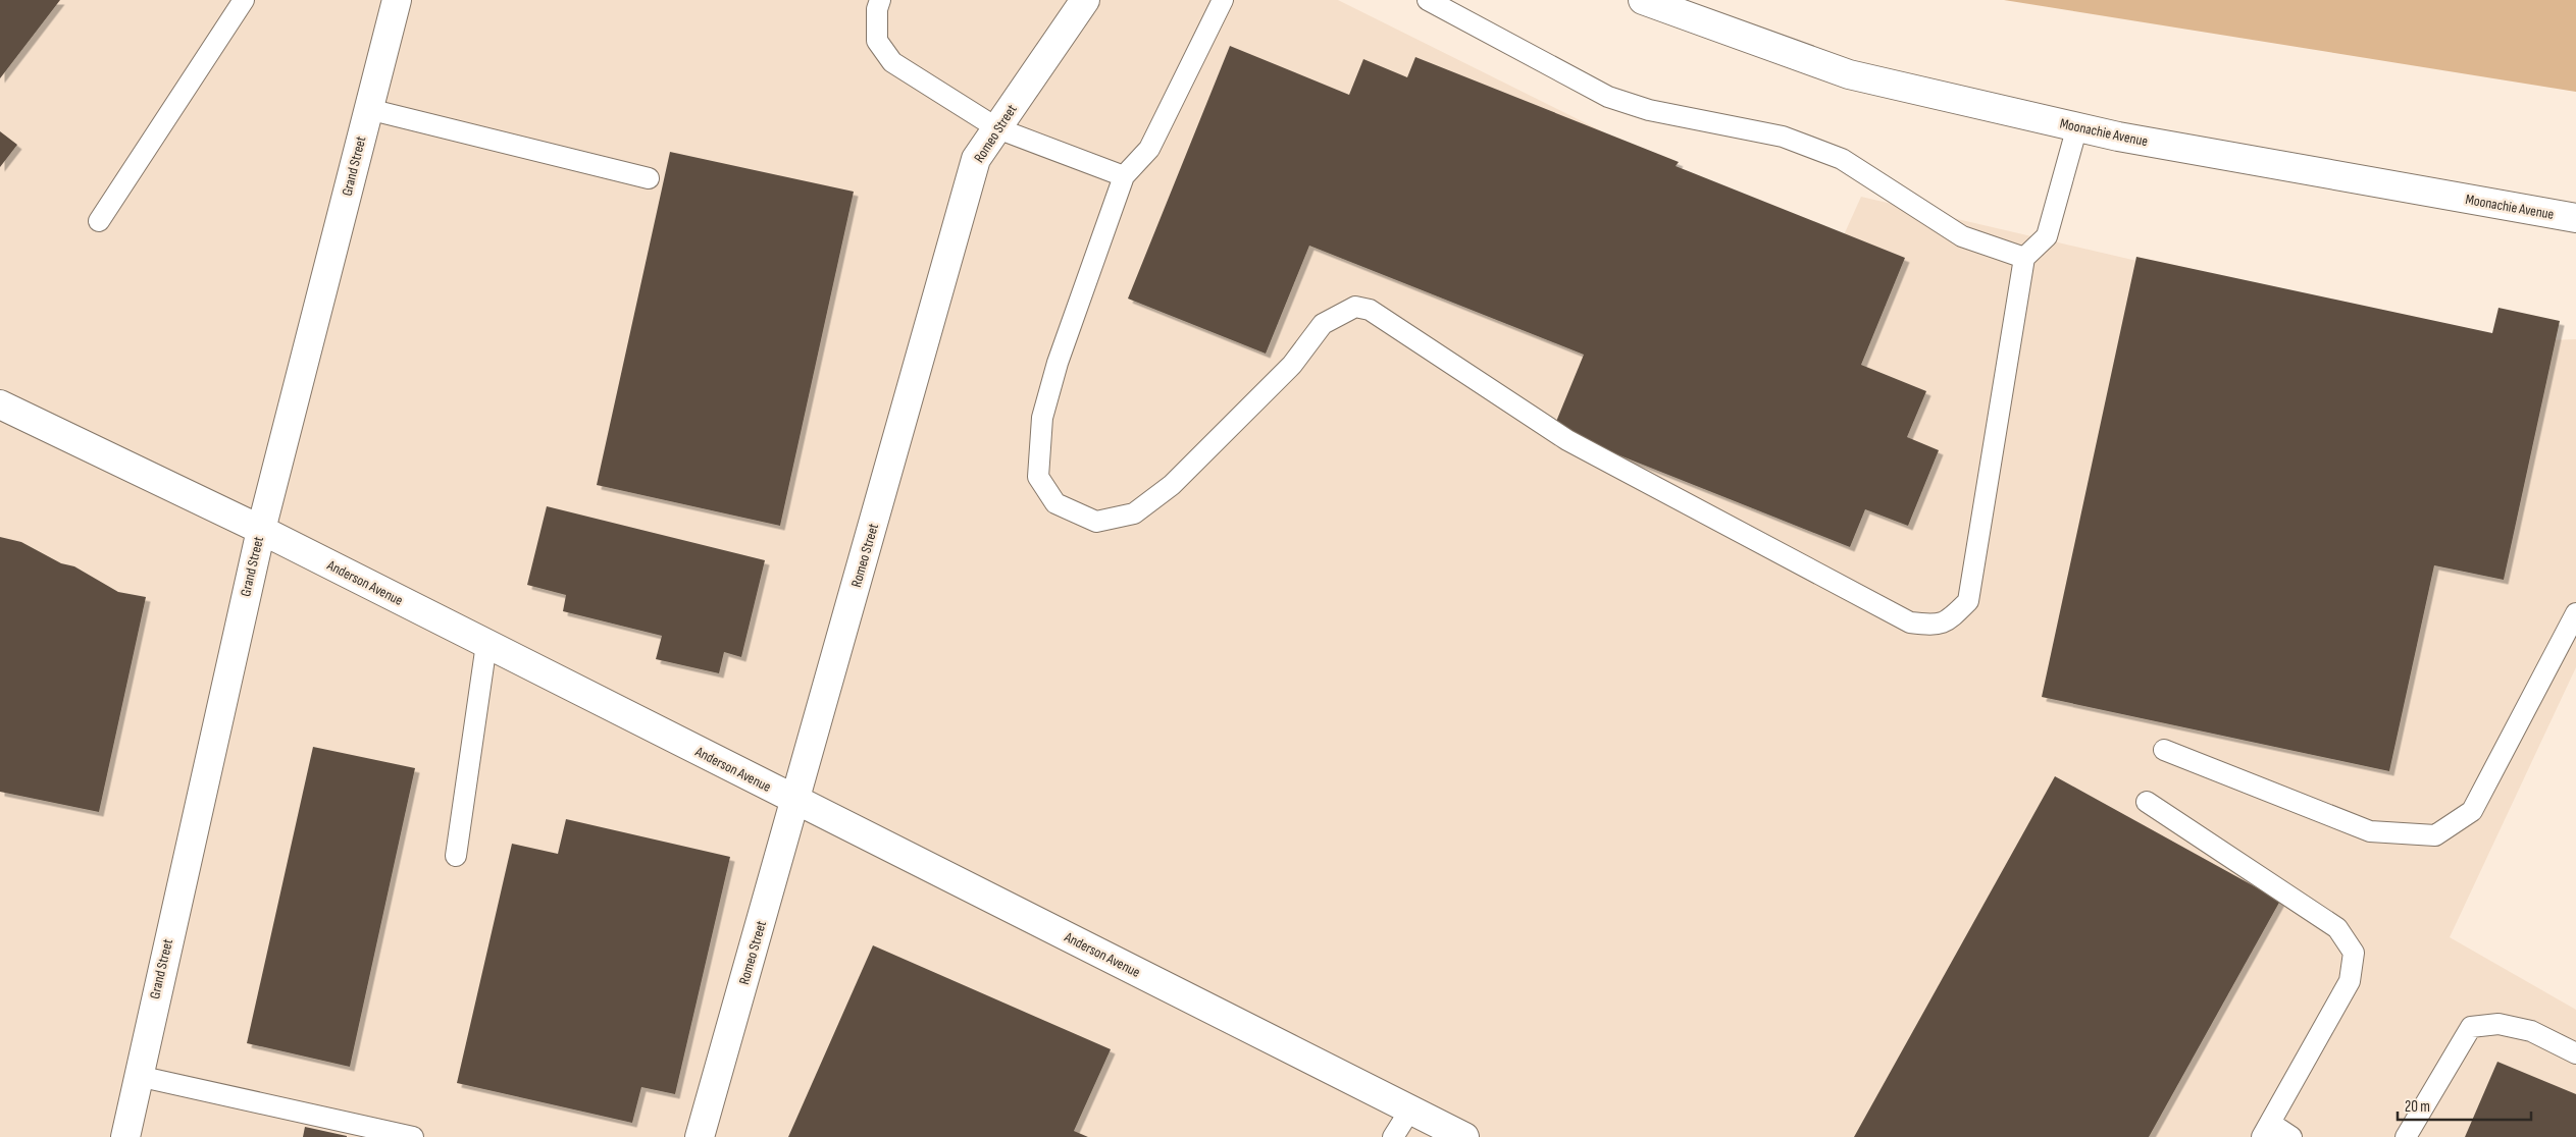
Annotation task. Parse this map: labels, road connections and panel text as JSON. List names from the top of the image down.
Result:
{
  "streets": {
    "street": [
      "Moonachie Avenue",
      "Romeo Street",
      "Grand Street",
      "Anderson Avenue"
    ]
  },
  "crossings": [
    ["Romeo Street", "Anderson Avenue"],
    ["Grand Street", "Anderson Avenue"]
  ],
  "scale_bar": "20 m"
}
